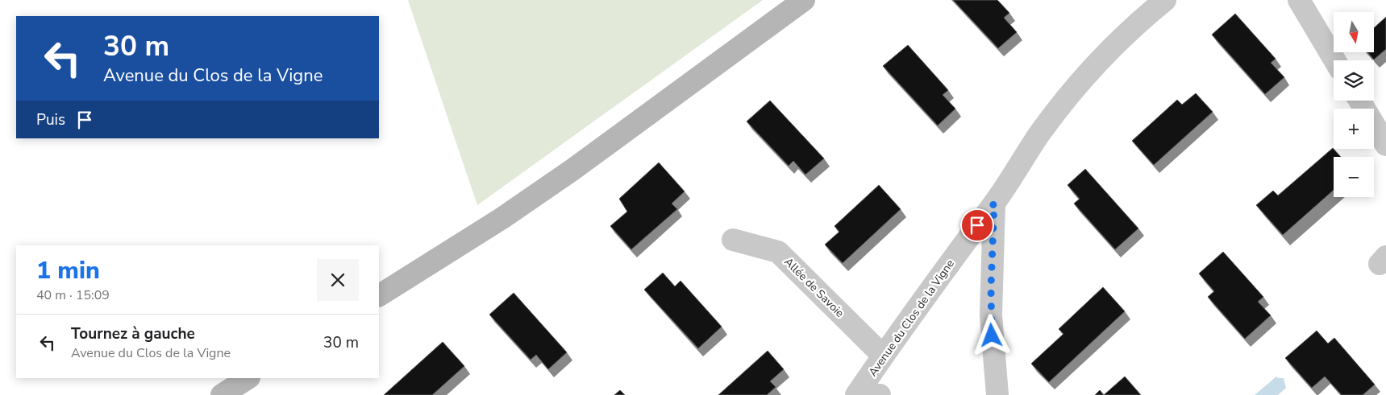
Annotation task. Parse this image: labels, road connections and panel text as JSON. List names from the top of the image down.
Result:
{
  "streets": {
    "street": ["Allée de Savoie", "Avenue du Clos de la Vigne"]
  },
  "crossings": [
    ["Allée de Savoie", "Avenue du Clos de la Vigne"]
  ],
  "north": "bottom",
  "page": {
    "map_buttons": ["+", "−"],
    "turn": ["30 m", "Avenue du Clos de la Vigne"],
    "then": "Puis",
    "heading": ["1 min", "40 m · 15:09"],
    "list": [
      {
        "name": "Tournez à gauche",
        "note": "Avenue du Clos de la Vigne",
        "value": "30 m"
      }
    ]
  }
}
